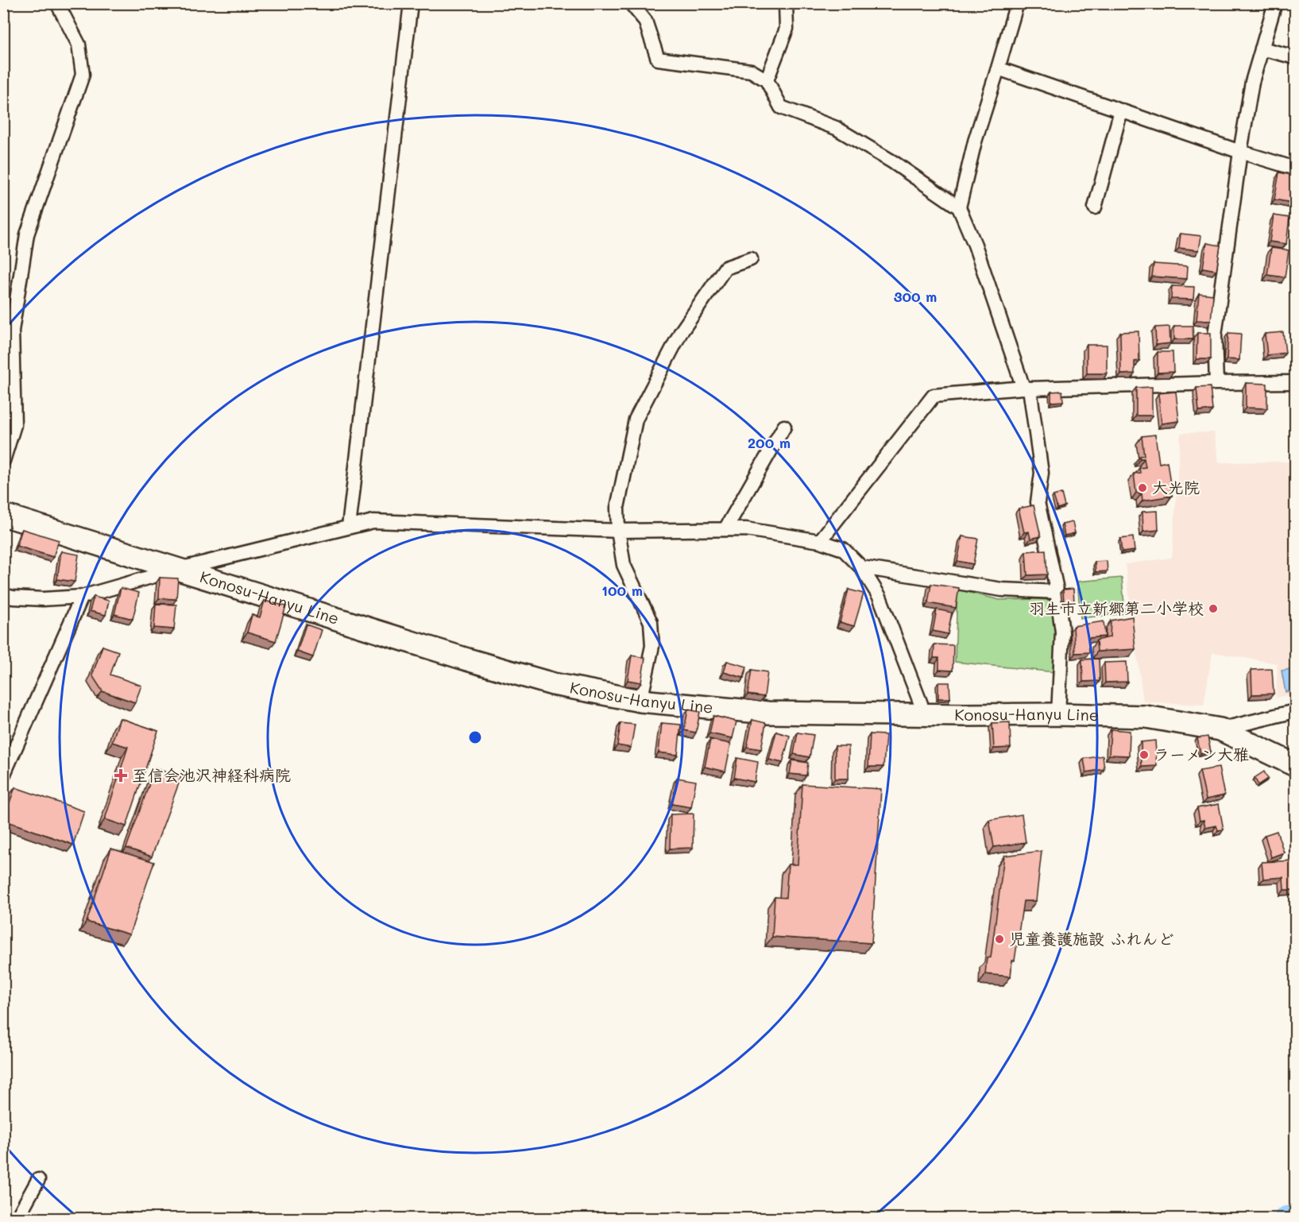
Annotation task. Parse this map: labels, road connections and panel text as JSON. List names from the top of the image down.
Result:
{
  "streets": {
    "main road": ["Konosu-Hanyu Line"]
  },
  "places": {
    "other": [
      "大光院",
      "羽生市立新郷第二小学校",
      "ラーメン大雅",
      "児童養護施設 ふれんど"
    ],
    "health": ["至信会池沢神経科病院"]
  },
  "rings": ["300 m", "200 m", "100 m"]
}
